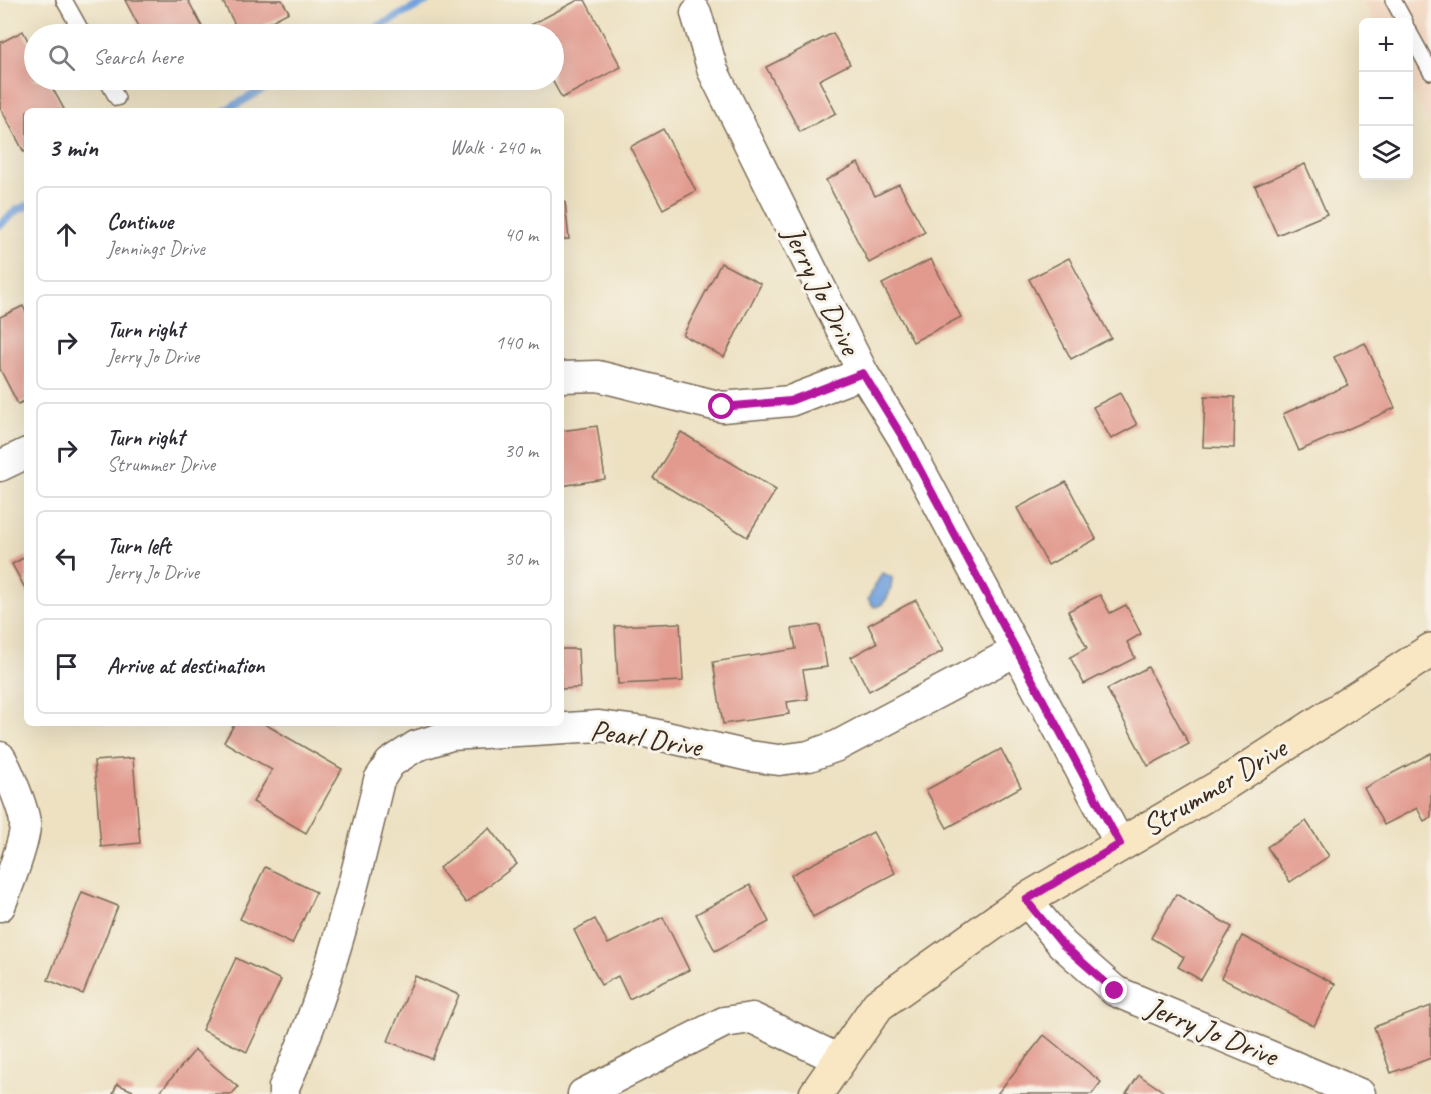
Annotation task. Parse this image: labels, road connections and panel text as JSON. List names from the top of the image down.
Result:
{
  "streets": {
    "main road": ["Strummer Drive"],
    "street": ["Jerry Jo Drive", "Pearl Drive"]
  },
  "crossings": [
    ["Jerry Jo Drive", "Pearl Drive"],
    ["Jerry Jo Drive", "Strummer Drive"]
  ],
  "page": {
    "map_buttons": ["+", "−"],
    "search": "Search here",
    "heading": ["3 min", "Walk · 240 m"],
    "list": [
      ["Continue", "Jennings Drive", "40 m"],
      ["Turn right", "Jerry Jo Drive", "140 m"],
      ["Turn right", "Strummer Drive", "30 m"],
      ["Turn left", "Jerry Jo Drive", "30 m"],
      "Arrive at destination"
    ]
  }
}
